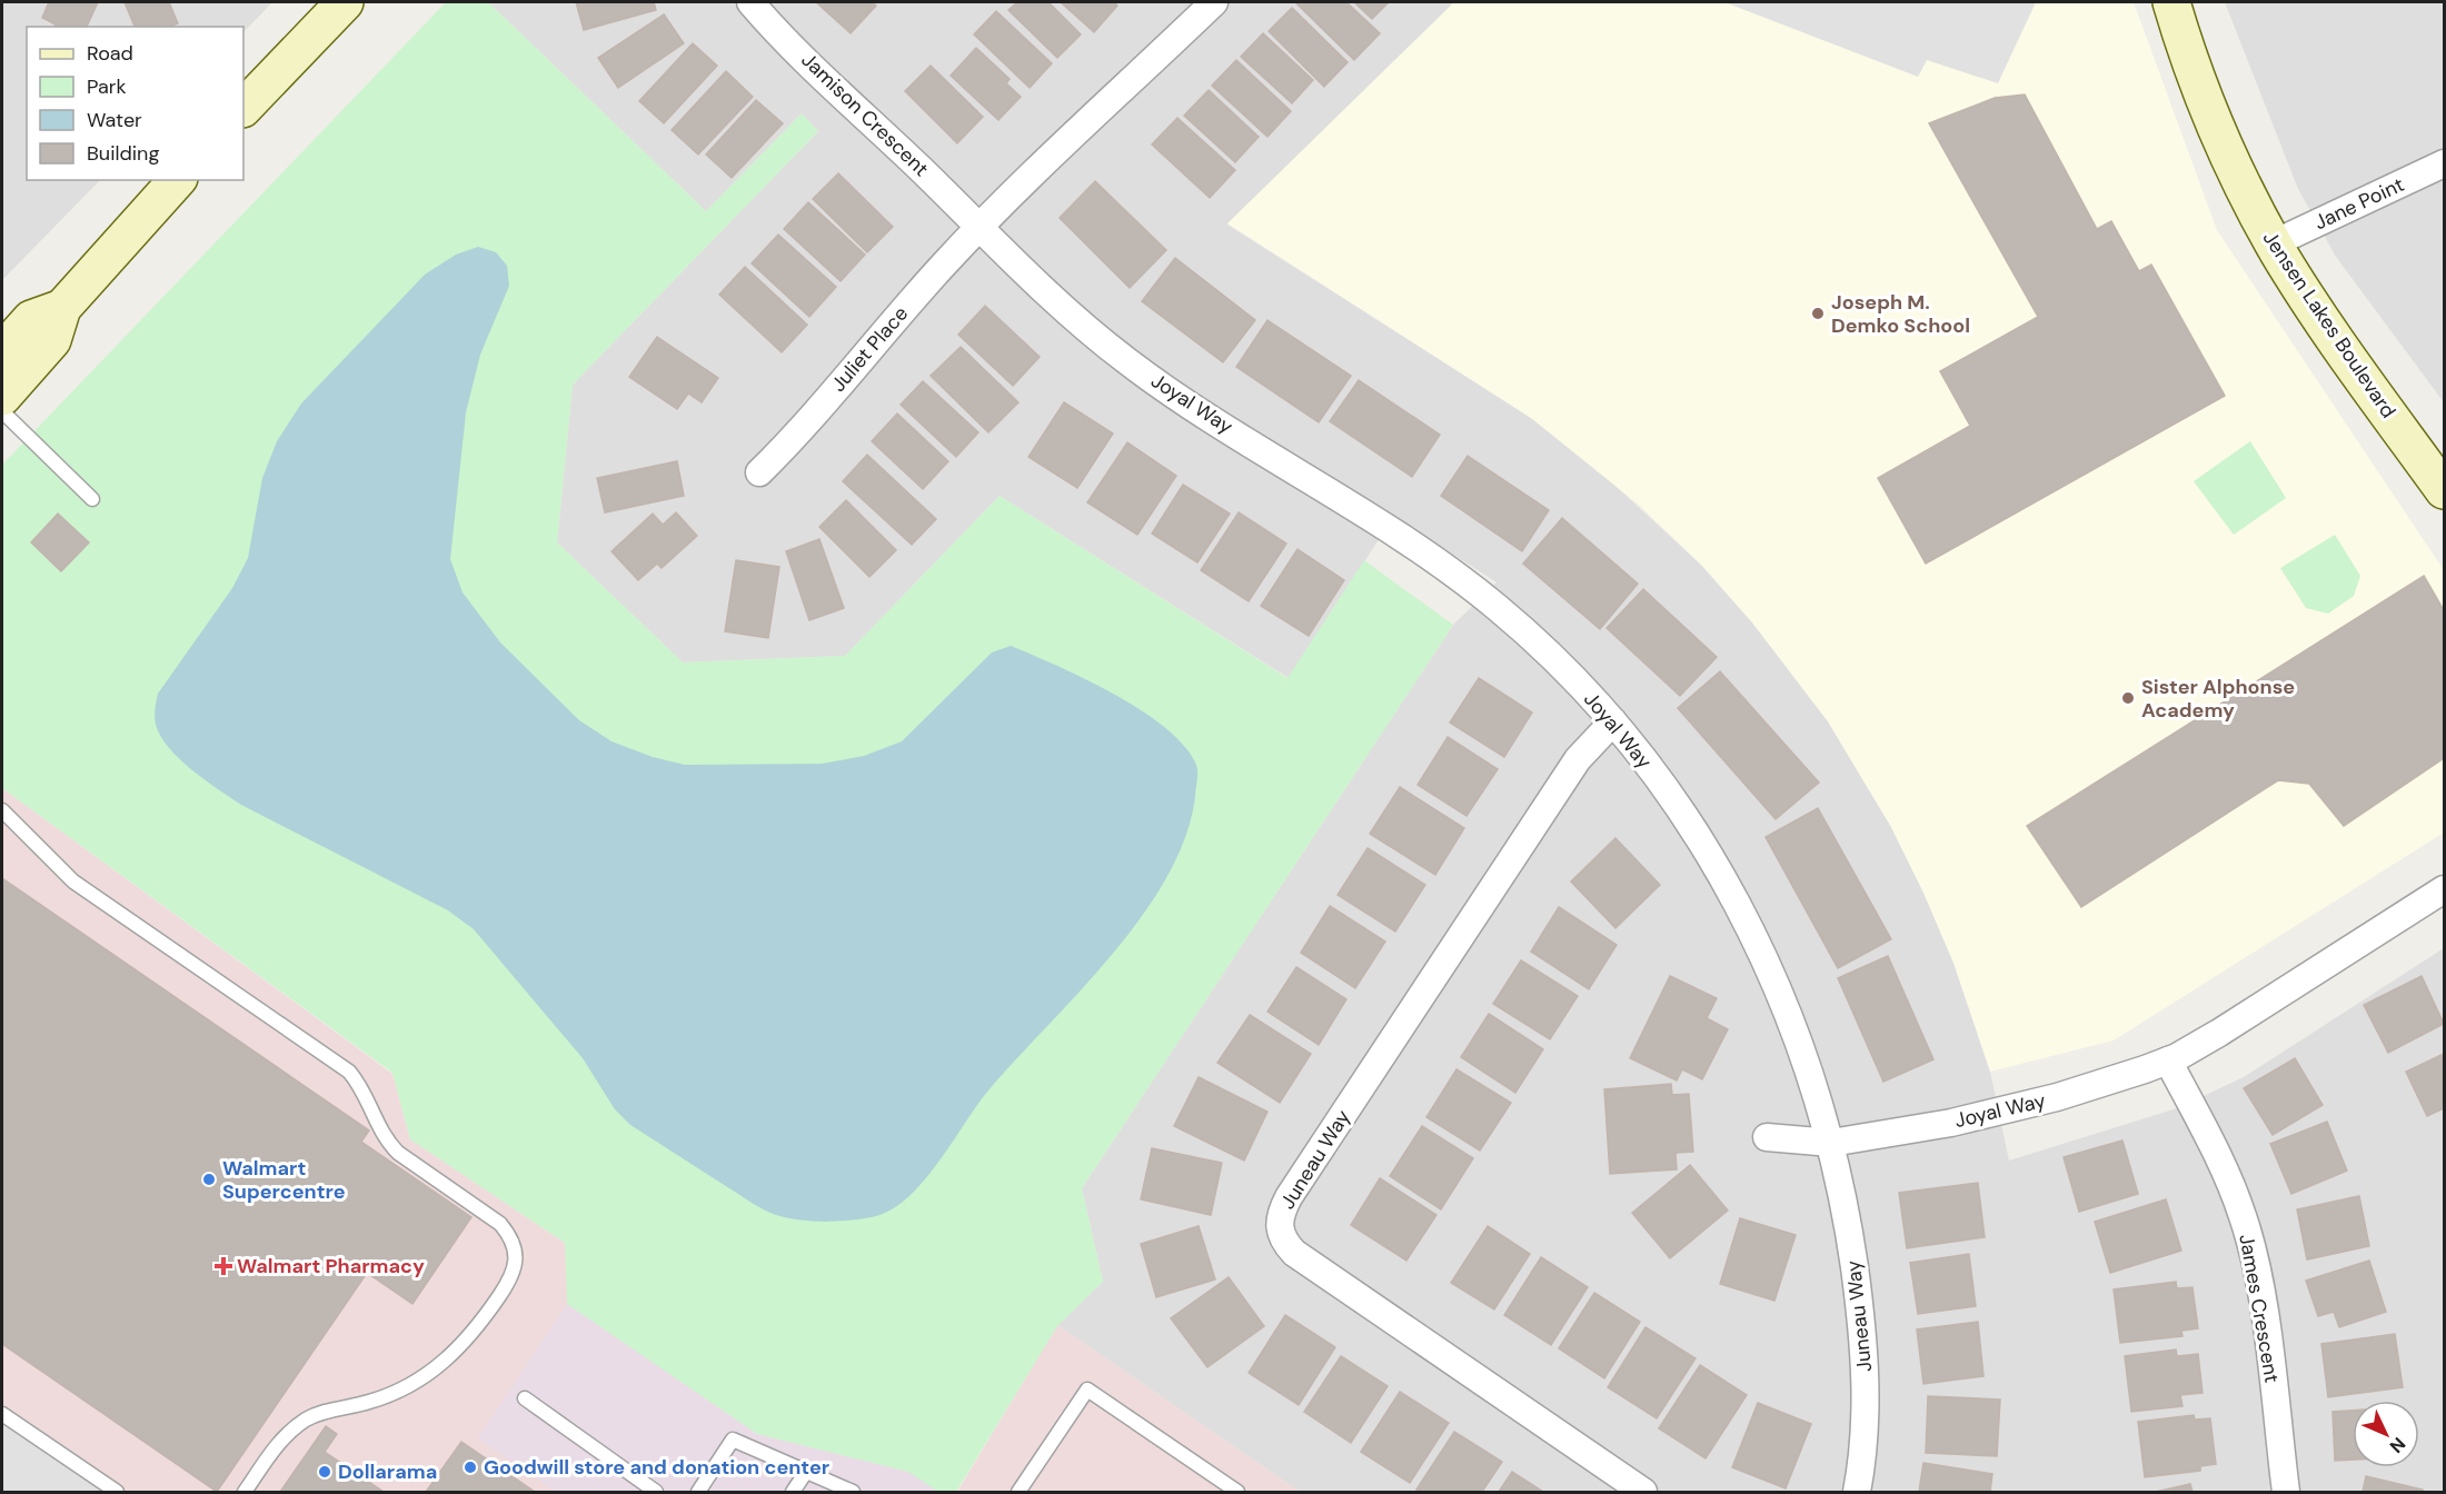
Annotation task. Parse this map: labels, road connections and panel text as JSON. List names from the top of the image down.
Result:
{
  "streets": {
    "street": [
      "Jamison Crescent",
      "Jane Point",
      "Jensen Lakes Boulevard",
      "Juliet Place",
      "Joyal Way",
      "Juneau Way",
      "James Crescent"
    ]
  },
  "crossings": [
    ["Jamison Crescent", "Juliet Place"],
    ["Jamison Crescent", "Joyal Way"],
    ["Jane Point", "Jensen Lakes Boulevard"],
    ["Juliet Place", "Joyal Way"],
    ["Joyal Way", "Juneau Way"],
    ["Joyal Way", "James Crescent"]
  ],
  "places": {
    "other": [
      "Joseph M. Demko School",
      "Sister Alphonse Academy",
      "Walmart Supercentre",
      "Goodwill store and donation center",
      "Dollarama"
    ],
    "health": ["Walmart Pharmacy"]
  },
  "legend": [
    "Road",
    "Park",
    "Water",
    "Building"
  ],
  "north": "bottom right"
}
